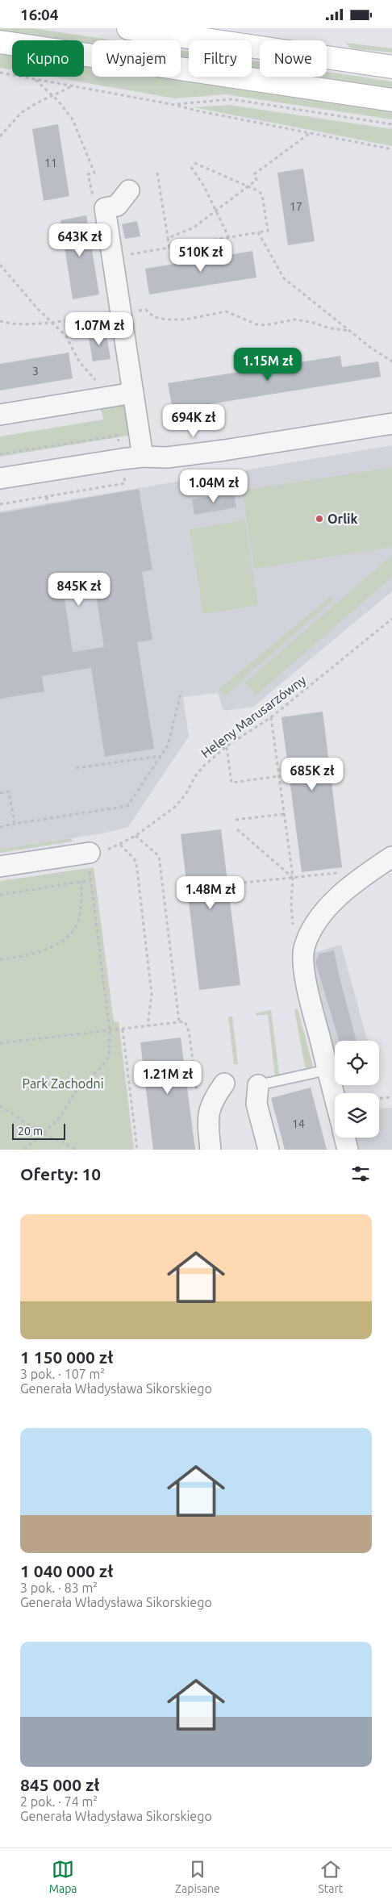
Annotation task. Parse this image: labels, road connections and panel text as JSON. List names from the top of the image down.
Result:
{
  "streets": {
    "path": ["Heleny Marusarzówny"]
  },
  "parks": ["Park Zachodni"],
  "places": ["Orlik"],
  "house_numbers": [
    "11",
    "17",
    "3",
    "14"
  ],
  "scale_bar": "20 m",
  "page": {
    "status": "16:04",
    "chip": [
      "Kupno",
      "Wynajem",
      "Filtry",
      "Nowe"
    ],
    "price": [
      "643K zł",
      "510K zł",
      "1.07M zł",
      "1.15M zł",
      "694K zł",
      "1.04M zł",
      "845K zł",
      "685K zł",
      "1.48M zł",
      "1.21M zł"
    ],
    "scale": "20 m",
    "heading": "Oferty: 10",
    "list": [
      {
        "name": "1 150 000 zł",
        "note": "3 pok. · 107 m² · Generała Władysława Sikorskiego"
      },
      {
        "name": "1 040 000 zł",
        "note": "3 pok. · 83 m² · Generała Władysława Sikorskiego"
      },
      {
        "name": "845 000 zł",
        "note": "2 pok. · 74 m² · Generała Władysława Sikorskiego"
      }
    ],
    "tabs": ["Mapa", "Zapisane", "Start"]
  }
}
